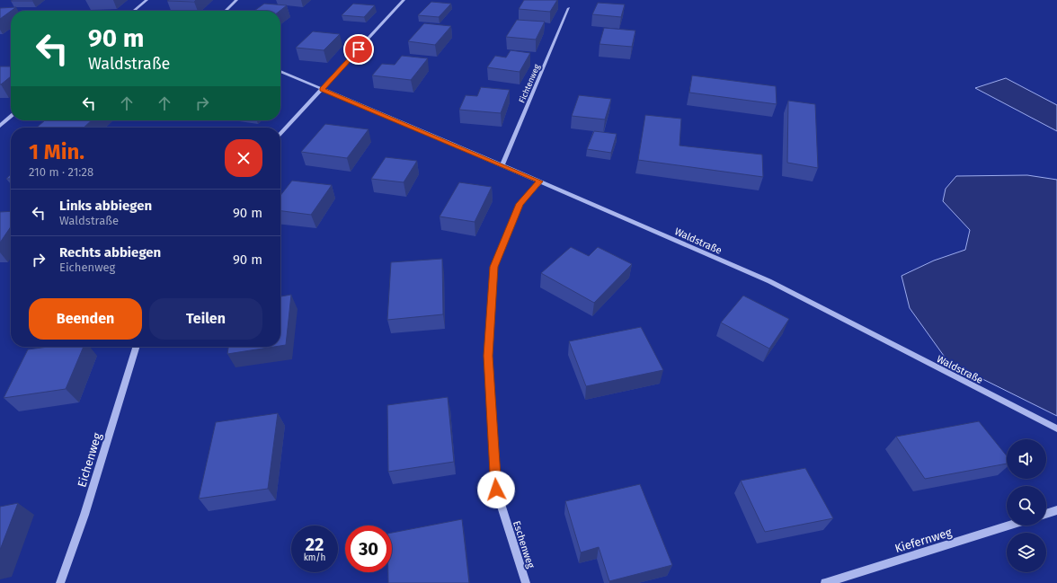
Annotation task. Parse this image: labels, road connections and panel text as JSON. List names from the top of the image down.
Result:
{
  "streets": {
    "street": [
      "Fichtenweg",
      "Waldstraße",
      "Eichenweg",
      "Kiefernweg",
      "Eschenweg"
    ]
  },
  "crossings": [
    ["Fichtenweg", "Waldstraße"],
    ["Waldstraße", "Eschenweg"]
  ],
  "page": {
    "turn": ["90 m", "Waldstraße"],
    "heading": ["1 Min.", "210 m · 21:28"],
    "list": [
      {
        "name": "Links abbiegen",
        "note": "Waldstraße",
        "value": "90 m"
      },
      {
        "name": "Rechts abbiegen",
        "note": "Eichenweg",
        "value": "90 m"
      }
    ],
    "buttons": ["Beenden", "Teilen"],
    "speed": "22 km/h",
    "limit": "30"
  }
}
